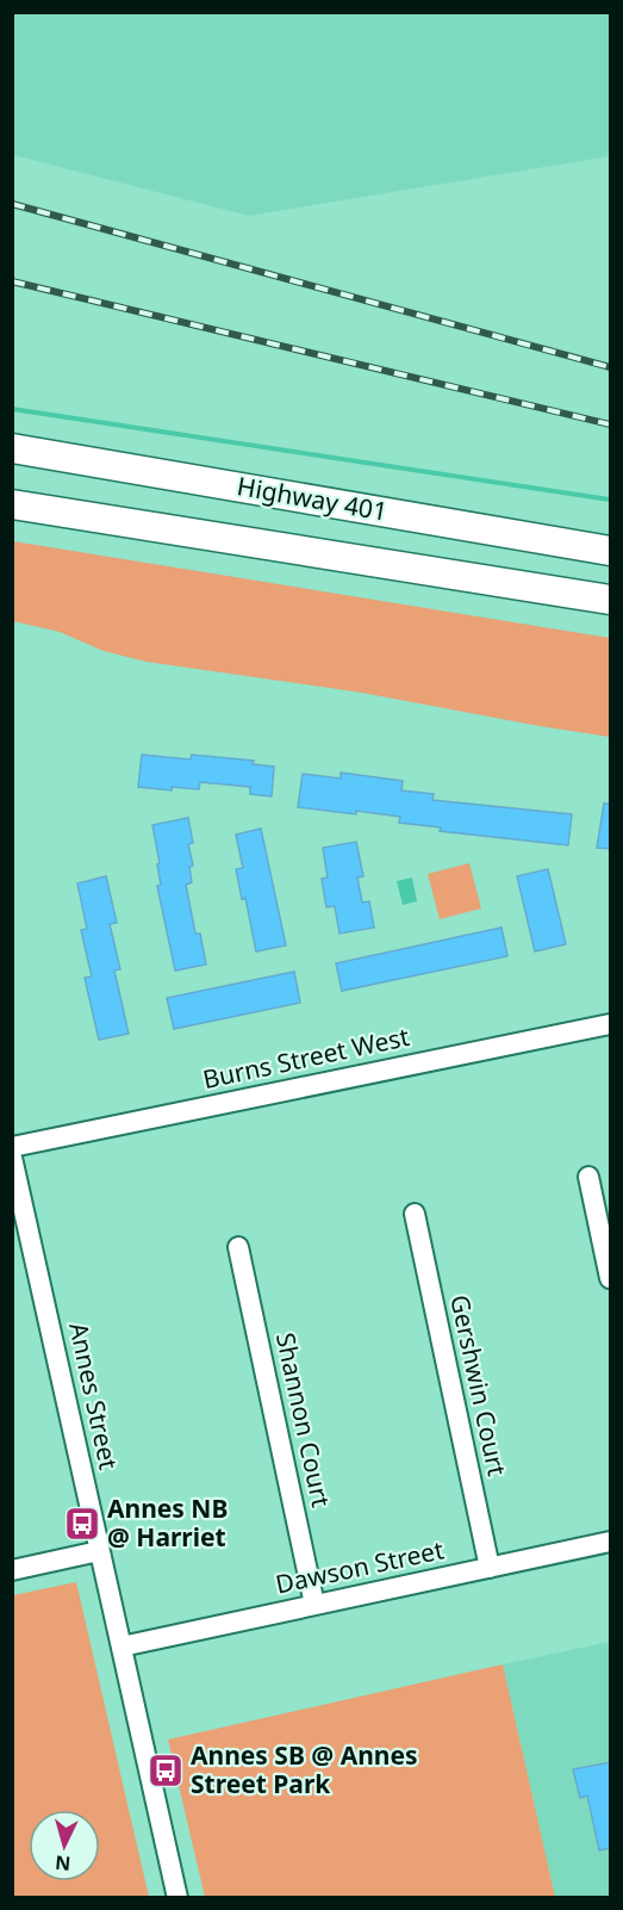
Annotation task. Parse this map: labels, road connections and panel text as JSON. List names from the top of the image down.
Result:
{
  "streets": {
    "highway": ["Highway 401"],
    "street": [
      "Burns Street West",
      "Gershwin Court",
      "Annes Street",
      "Shannon Court",
      "Dawson Street"
    ]
  },
  "crossings": [
    ["Gershwin Court", "Dawson Street"],
    ["Annes Street", "Dawson Street"],
    ["Shannon Court", "Dawson Street"]
  ],
  "places": {
    "bus stop": ["Annes NB @ Harriet", "Annes SB @ Annes Street Park"]
  },
  "north": "bottom"
}
